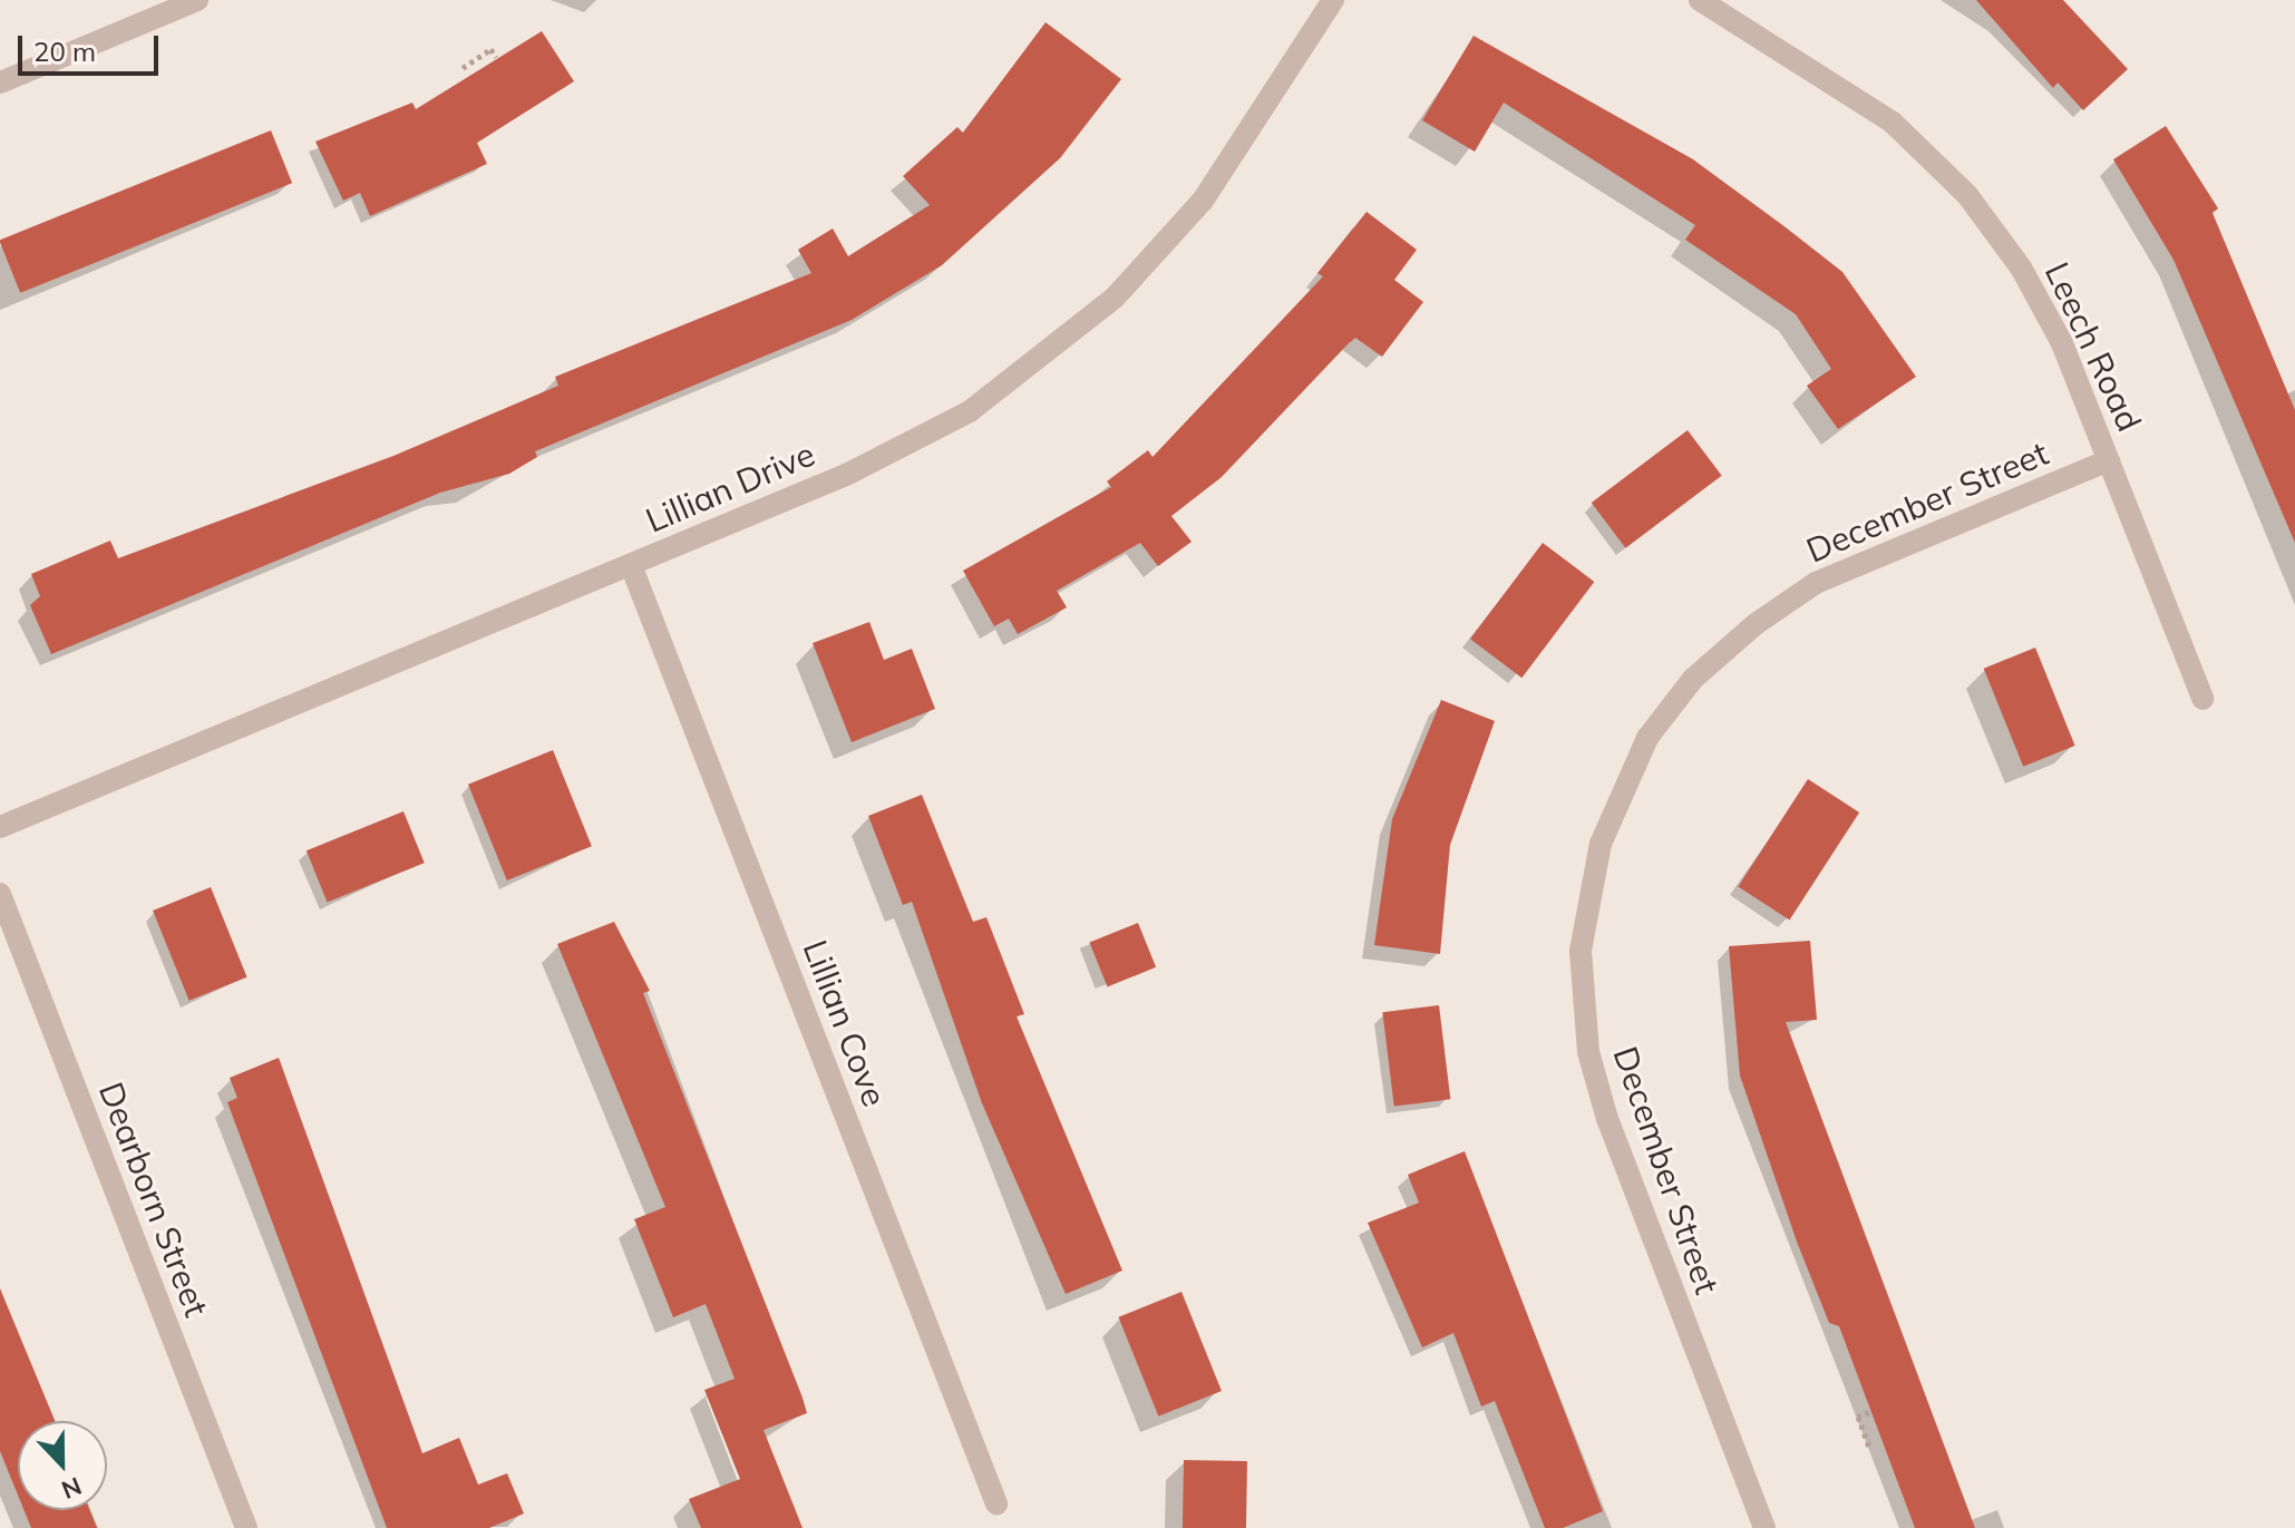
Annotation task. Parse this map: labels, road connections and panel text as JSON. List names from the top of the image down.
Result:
{
  "streets": {
    "street": [
      "Leech Road",
      "Lillian Drive",
      "December Street",
      "Lillian Cove",
      "Dearborn Street"
    ]
  },
  "crossings": [
    ["Leech Road", "December Street"],
    ["Lillian Drive", "Lillian Cove"]
  ],
  "scale_bar": "20 m",
  "north": "bottom"
}
